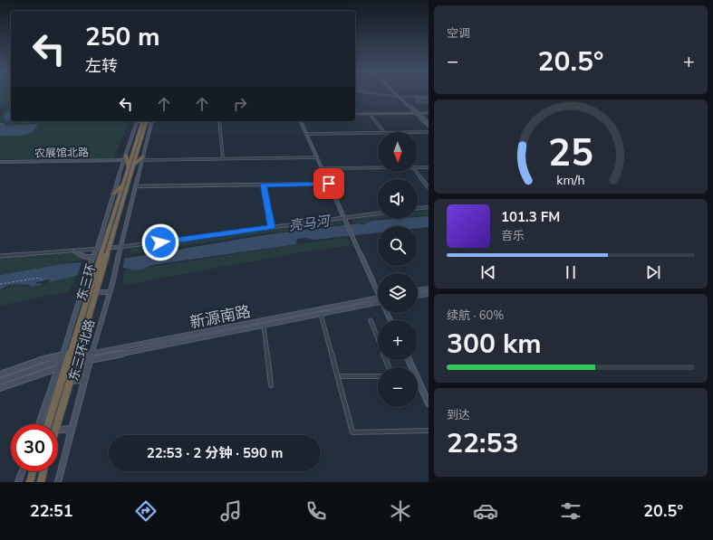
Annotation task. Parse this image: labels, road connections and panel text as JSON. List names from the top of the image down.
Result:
{
  "streets": {
    "highway": ["东三环"],
    "street": ["农展馆北路", "新源南路", "东三环北路"]
  },
  "crossings": [
    ["农展馆北路", "东三环北路"],
    ["新源南路", "东三环北路"]
  ],
  "water": ["亮马河"],
  "north": "bottom",
  "page": {
    "tile": [
      "空调",
      ["续航 · 60%", "300 km"],
      ["到达", "22:53"]
    ],
    "turn": ["250 m", "左转"],
    "heat": ["−", "20.5°", "+"],
    "map_buttons": ["+", "−"],
    "song": ["101.3 FM", "音乐"],
    "limit": "30",
    "trip": "22:53 · 2 分钟 · 590 m",
    "tabs": ["22:51", "20.5°"],
    "gauge": ["25", "km/h"]
  }
}
